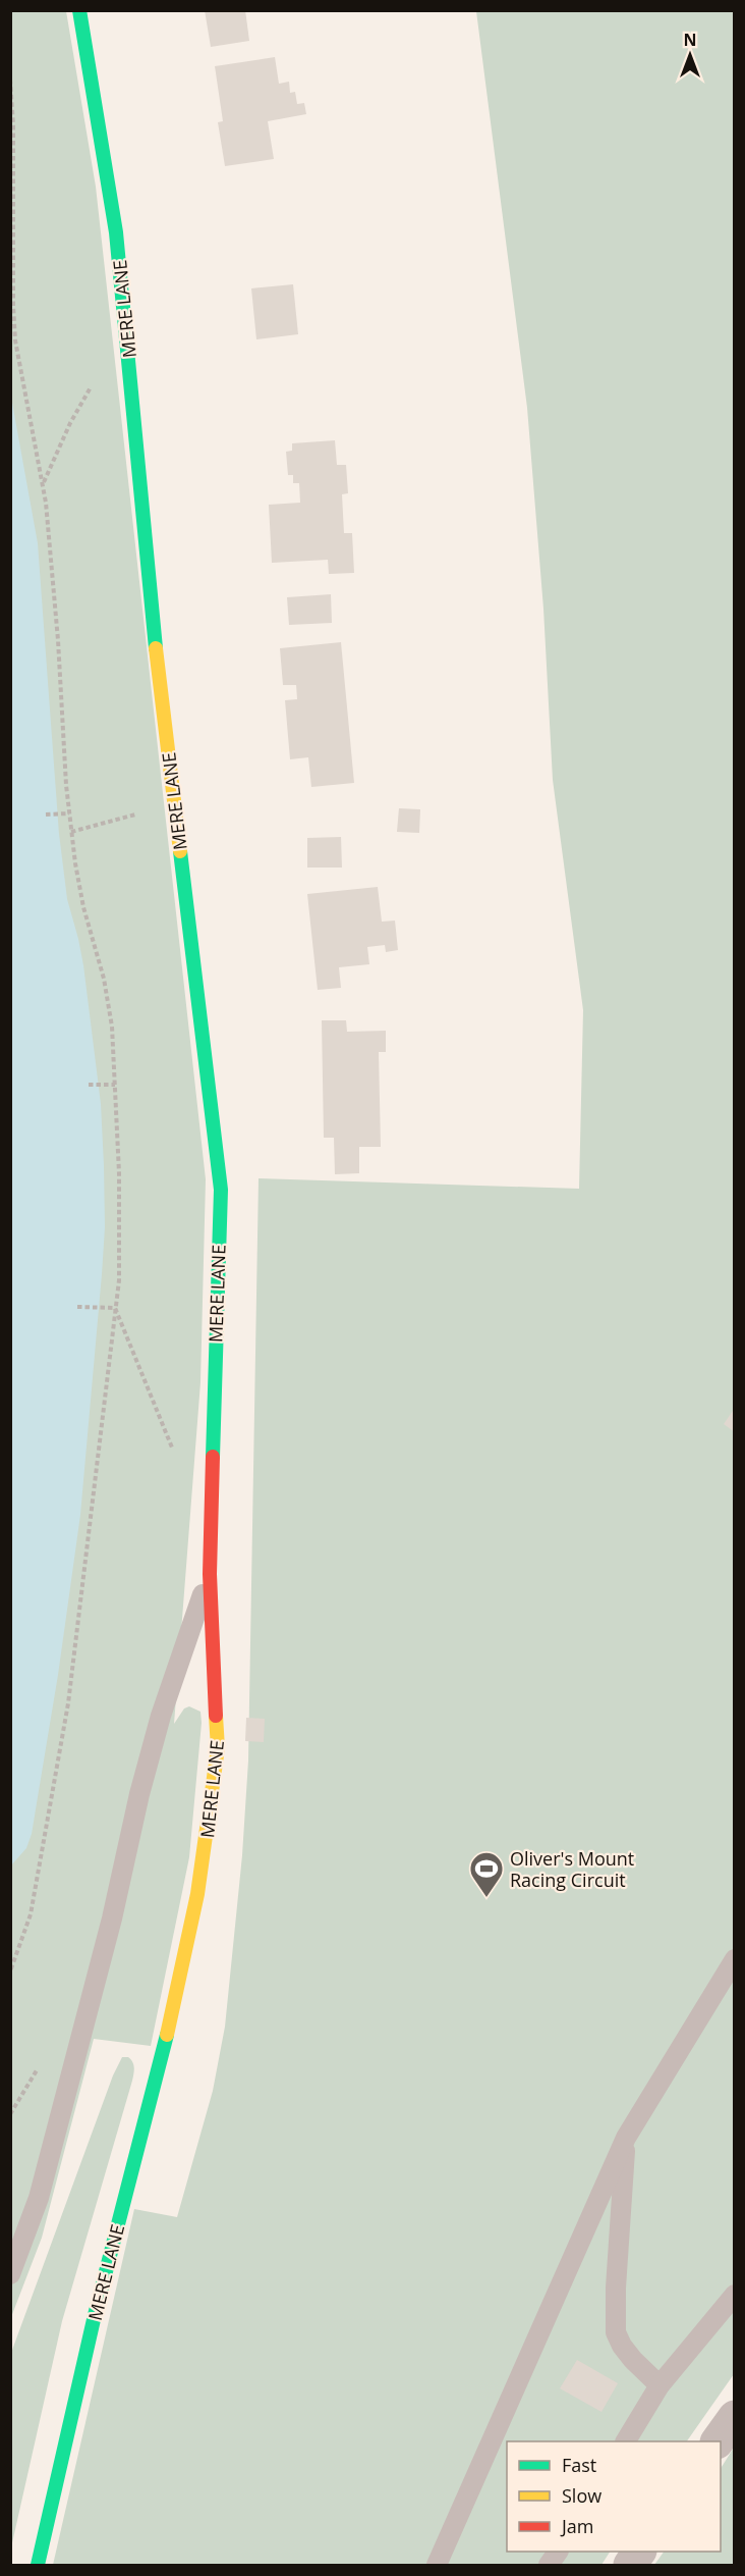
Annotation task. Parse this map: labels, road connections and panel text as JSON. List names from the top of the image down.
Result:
{
  "streets": {
    "street": ["MERE LANE"]
  },
  "places": {
    "sports": ["Oliver's Mount Racing Circuit"]
  },
  "legend": ["Fast", "Slow", "Jam"],
  "north": "top"
}
